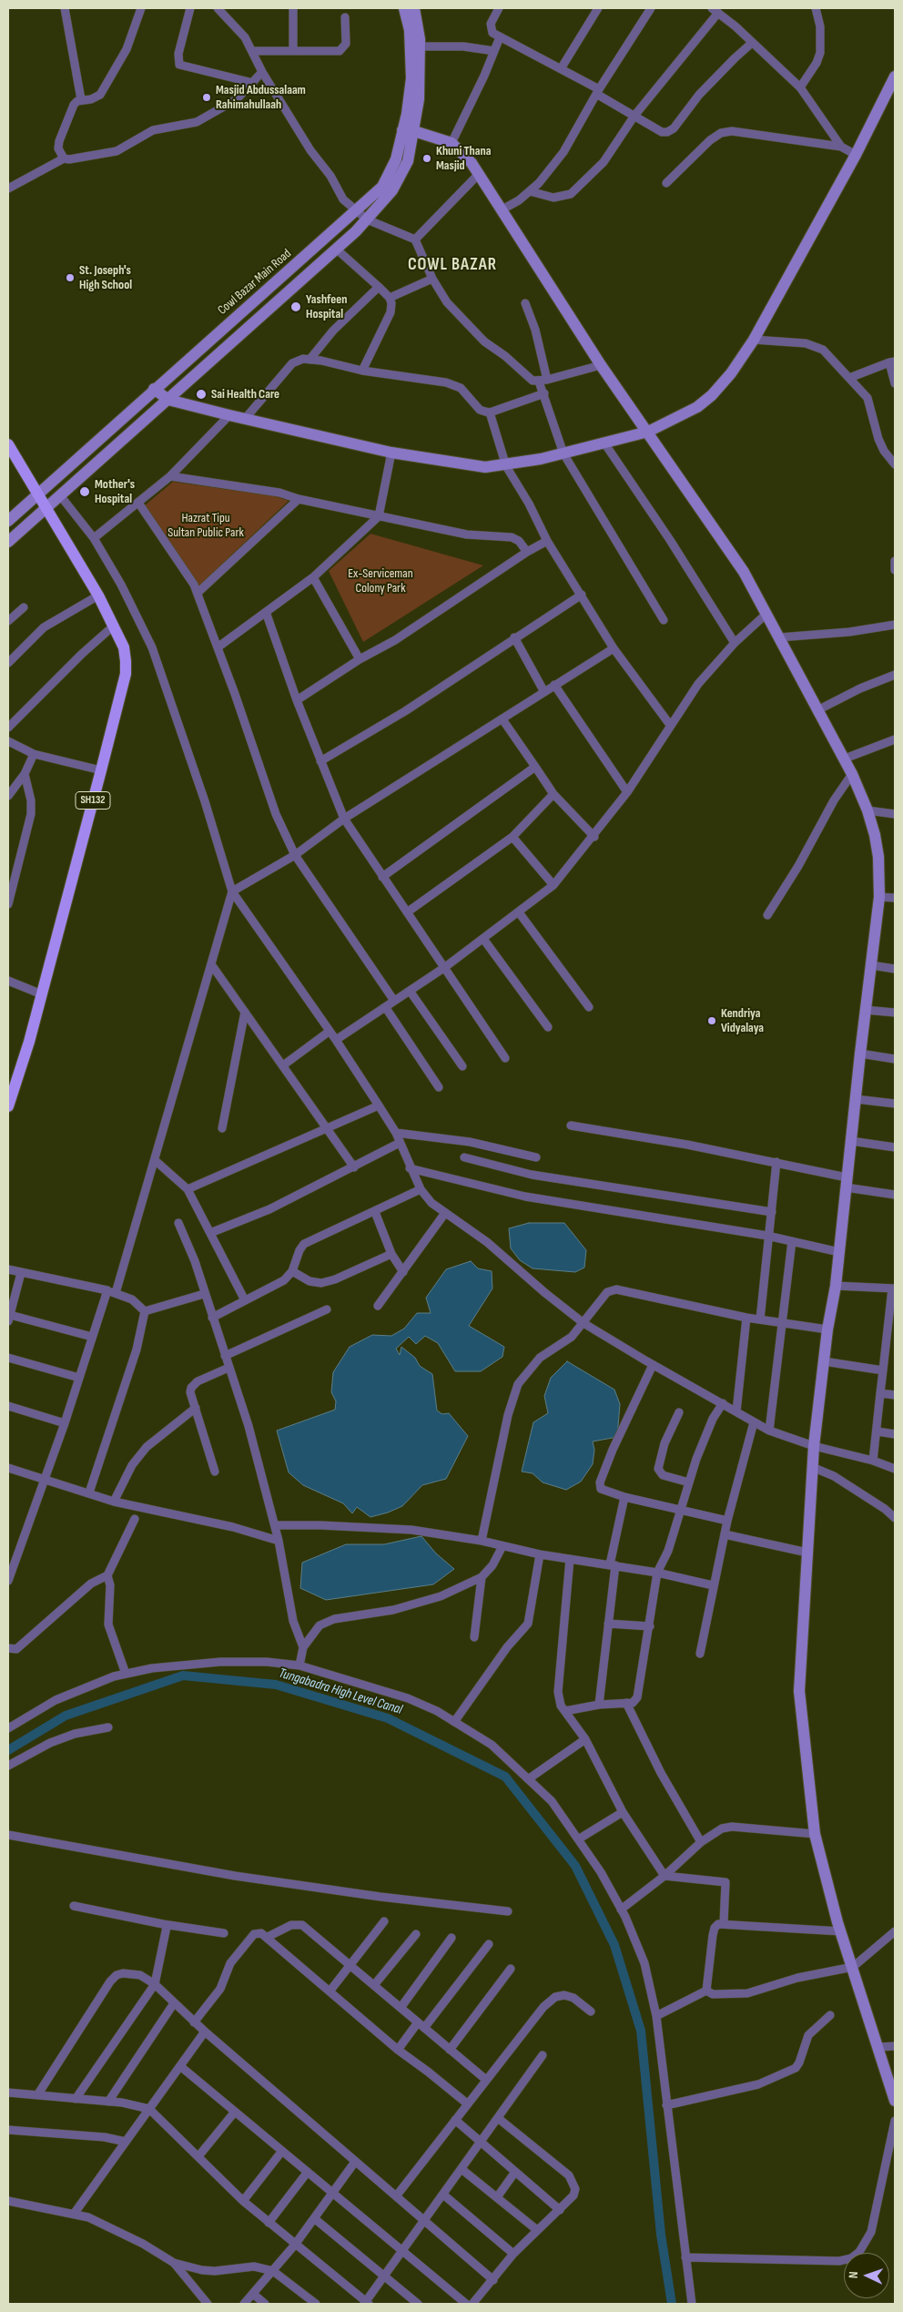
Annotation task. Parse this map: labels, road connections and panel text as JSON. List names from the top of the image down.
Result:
{
  "streets": {
    "main road": ["SH132"],
    "street": ["Cowl Bazar Main Road"]
  },
  "crossings": [
    ["Cowl Bazar Main Road", "SH132"]
  ],
  "districts": ["COWL BAZAR"],
  "water": ["Tungabadra High Level Canal"],
  "parks": ["Hazrat Tipu Sultan Public Park", "Ex-Serviceman Colony Park"],
  "places": [
    "Masjid Abdussalaam Rahimahullaah",
    "Khuni Thana Masjid",
    "St. Joseph's High School",
    "Yashfeen Hospital",
    "Sai Health Care",
    "Mother's Hospital",
    "Kendriya Vidyalaya"
  ],
  "north": "left"
}
